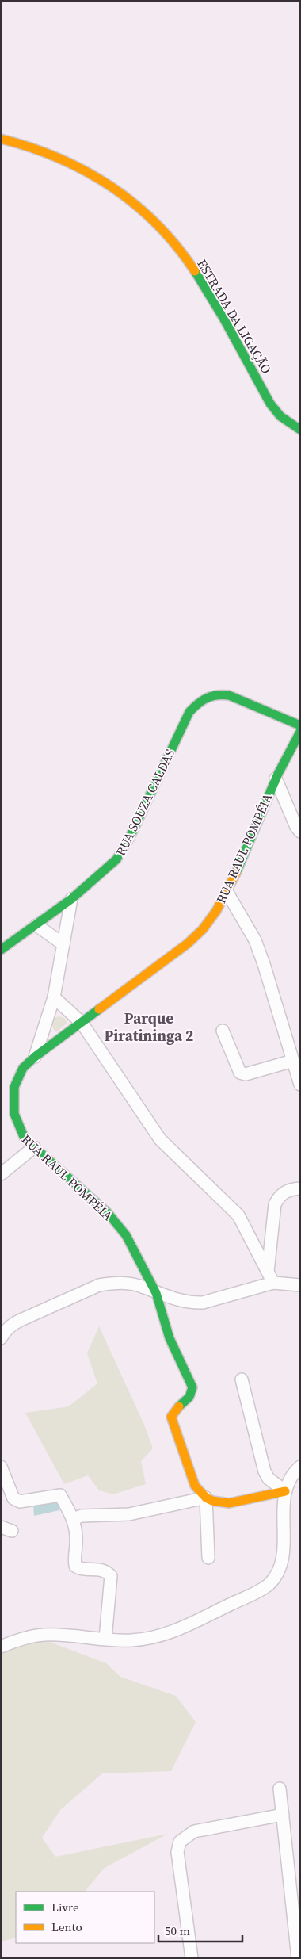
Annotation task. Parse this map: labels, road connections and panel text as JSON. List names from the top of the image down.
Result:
{
  "streets": {
    "street": ["ESTRADA DA LIGAÇÃO", "RUA SOUZA CALDAS", "RUA RAUL POMPÉIA"]
  },
  "districts": ["Parque Piratininga 2"],
  "legend": ["Livre", "Lento"],
  "scale_bar": "50 m"
}
